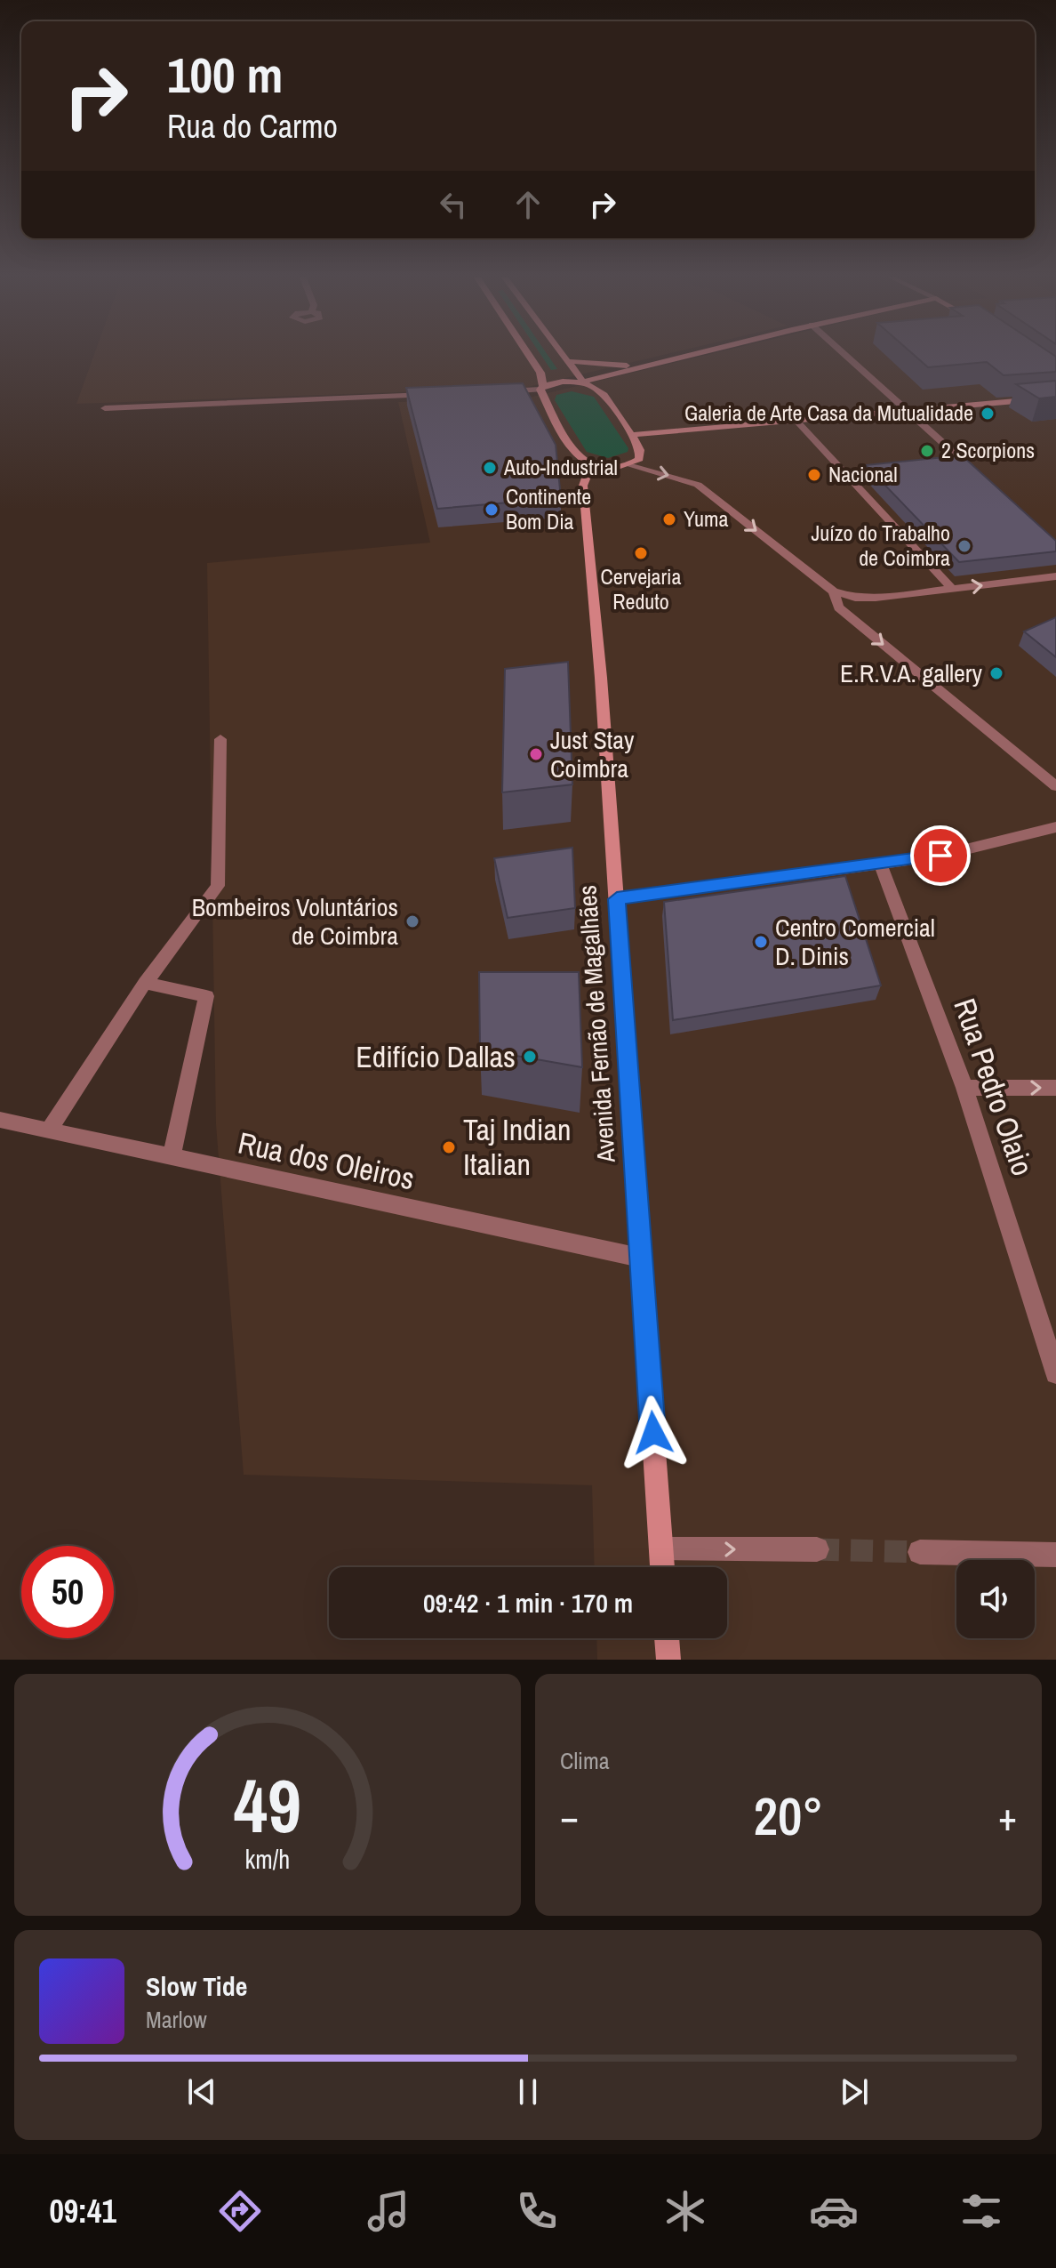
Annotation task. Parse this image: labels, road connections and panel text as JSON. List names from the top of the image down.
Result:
{
  "streets": {
    "main road": ["Avenida Fernão de Magalhães"],
    "street": ["Rua Pedro Olaio", "Rua dos Oleiros"]
  },
  "crossings": [
    ["Avenida Fernão de Magalhães", "Rua dos Oleiros"]
  ],
  "places": [
    "Galeria de Arte Casa da Mutualidade",
    "2 Scorpions",
    "Auto-Industrial",
    "Nacional",
    "Continente Bom Dia",
    "Yuma",
    "Juízo do Trabalho de Coimbra",
    "Cervejaria Reduto",
    "E.R.V.A. gallery",
    "Just Stay Coimbra",
    "Bombeiros Voluntários de Coimbra",
    "Centro Comercial D. Dinis",
    "Edifício Dallas",
    "Taj Indian Italian"
  ],
  "page": {
    "turn": ["100 m", "Rua do Carmo"],
    "limit": "50",
    "trip": "09:42 · 1 min · 170 m",
    "tile": "Clima",
    "heat": ["−", "20°", "+"],
    "song": ["Slow Tide", "Marlow"],
    "tabs": "09:41",
    "gauge": ["49", "km/h"]
  }
}
